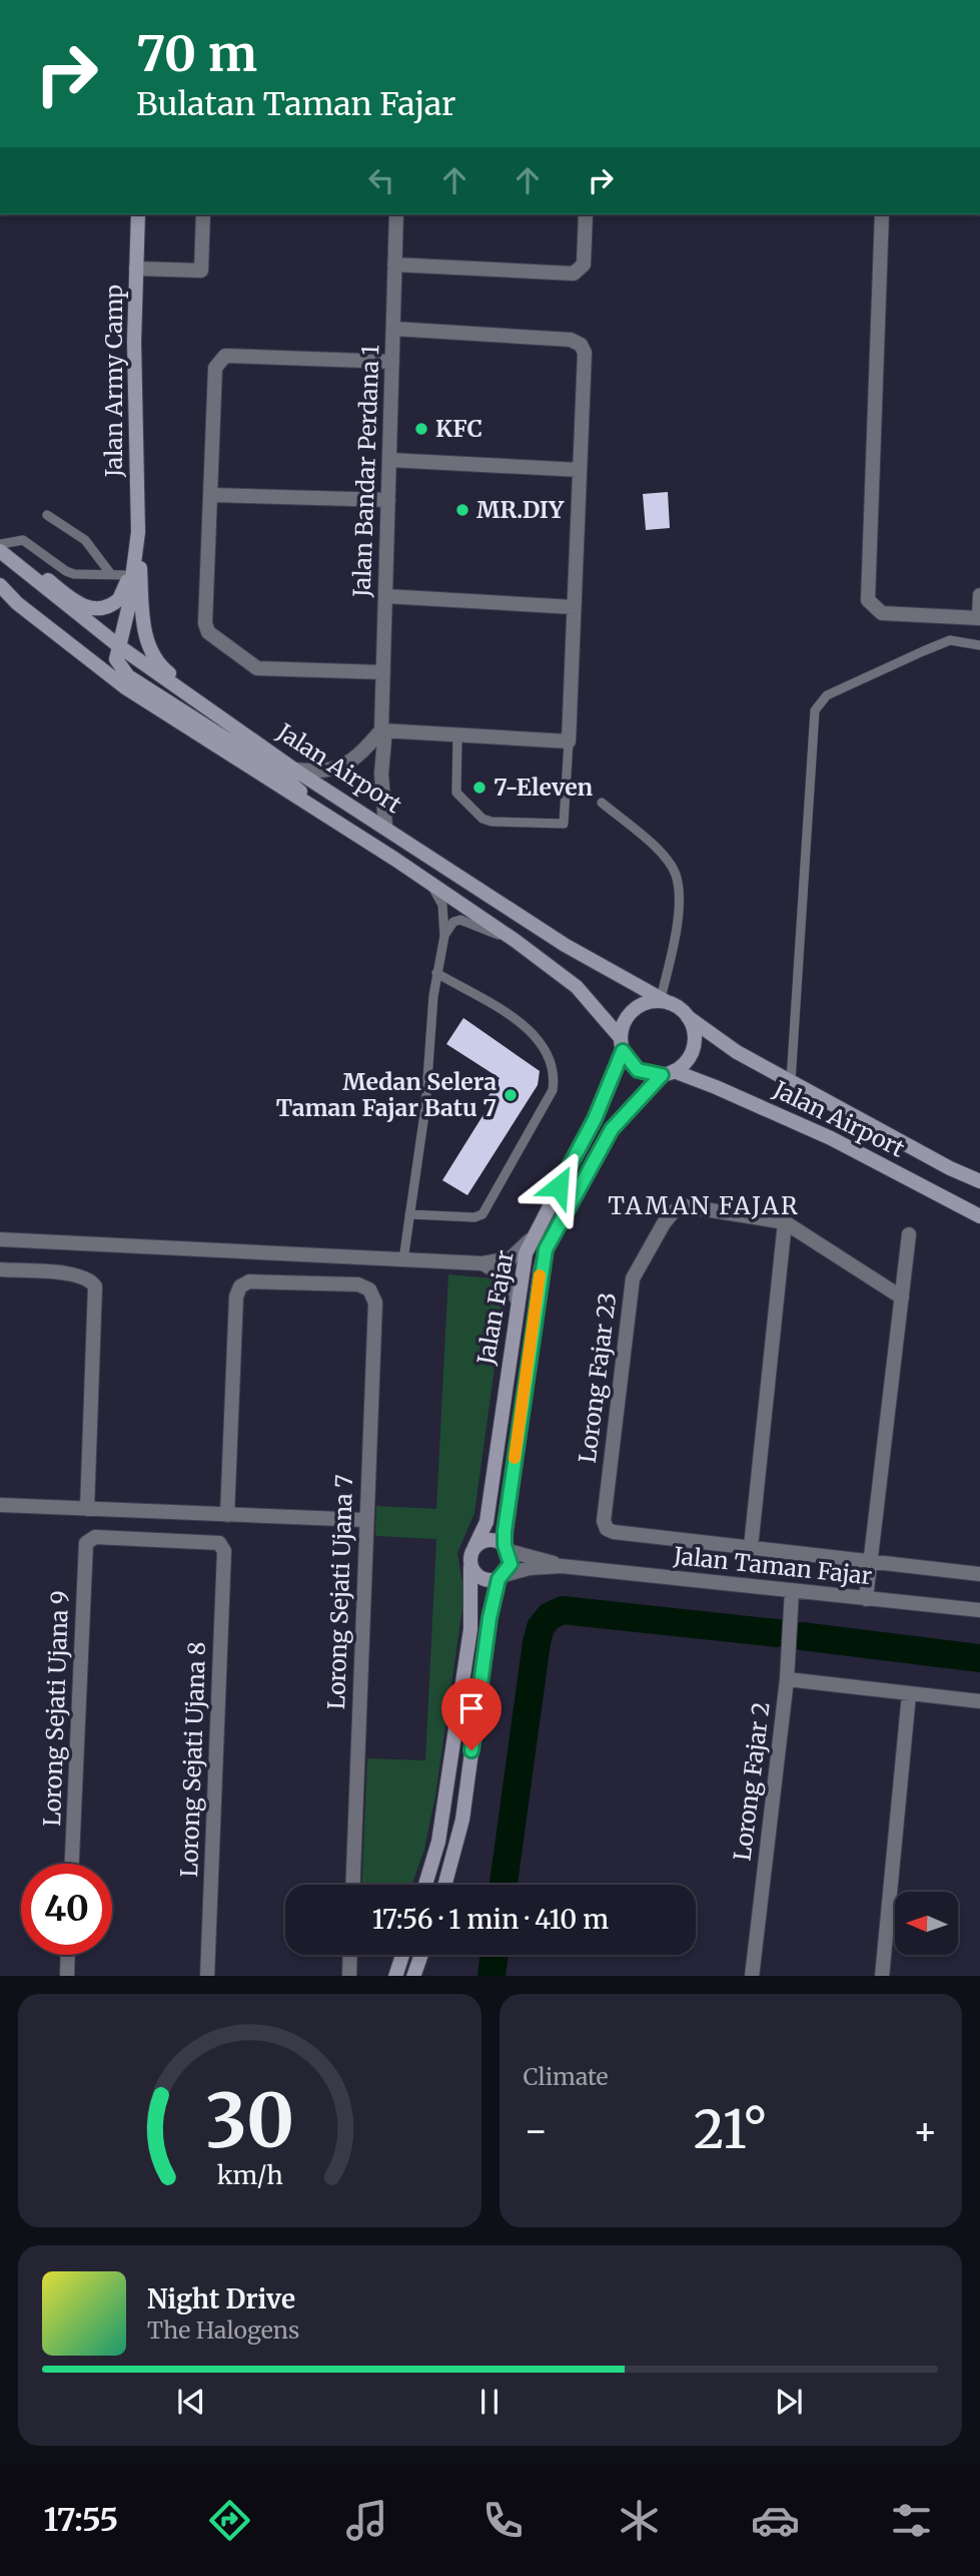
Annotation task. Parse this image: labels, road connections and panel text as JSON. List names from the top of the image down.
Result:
{
  "streets": {
    "main road": ["Jalan Army Camp", "Jalan Airport", "Jalan Fajar"],
    "street": [
      "Jalan Bandar Perdana 1",
      "Lorong Fajar 23",
      "Jalan Taman Fajar",
      "Lorong Sejati Ujana 7",
      "Lorong Sejati Ujana 9",
      "Lorong Sejati Ujana 8",
      "Lorong Fajar 2"
    ]
  },
  "crossings": [
    ["Jalan Bandar Perdana 1", "Jalan Airport"],
    ["Jalan Airport", "Jalan Fajar"],
    ["Jalan Taman Fajar", "Lorong Fajar 2"],
    ["Lorong Sejati Ujana 9", "Lorong Sejati Ujana 8"]
  ],
  "districts": ["TAMAN FAJAR"],
  "places": [
    "KFC",
    "MR.DIY",
    "7-Eleven",
    "Medan Selera Taman Fajar Batu 7"
  ],
  "north": "left",
  "page": {
    "turn": ["70 m", "Bulatan Taman Fajar"],
    "limit": "40",
    "trip": "17:56 · 1 min · 410 m",
    "tile": "Climate",
    "heat": ["−", "21°", "+"],
    "song": ["Night Drive", "The Halogens"],
    "tabs": "17:55",
    "gauge": ["30", "km/h"]
  }
}
